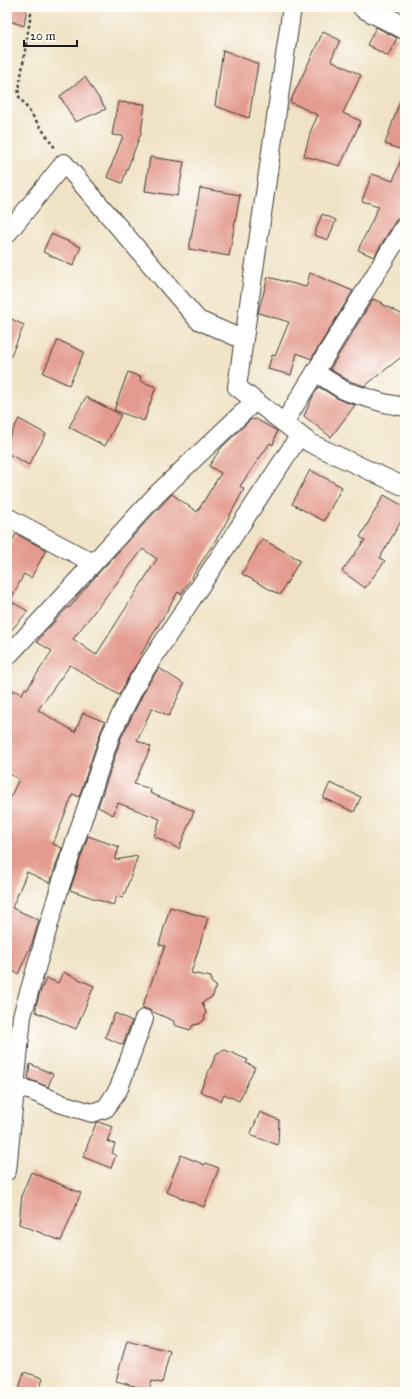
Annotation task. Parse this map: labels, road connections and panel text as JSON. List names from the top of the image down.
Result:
{
  "scale_bar": "20 m"
}
